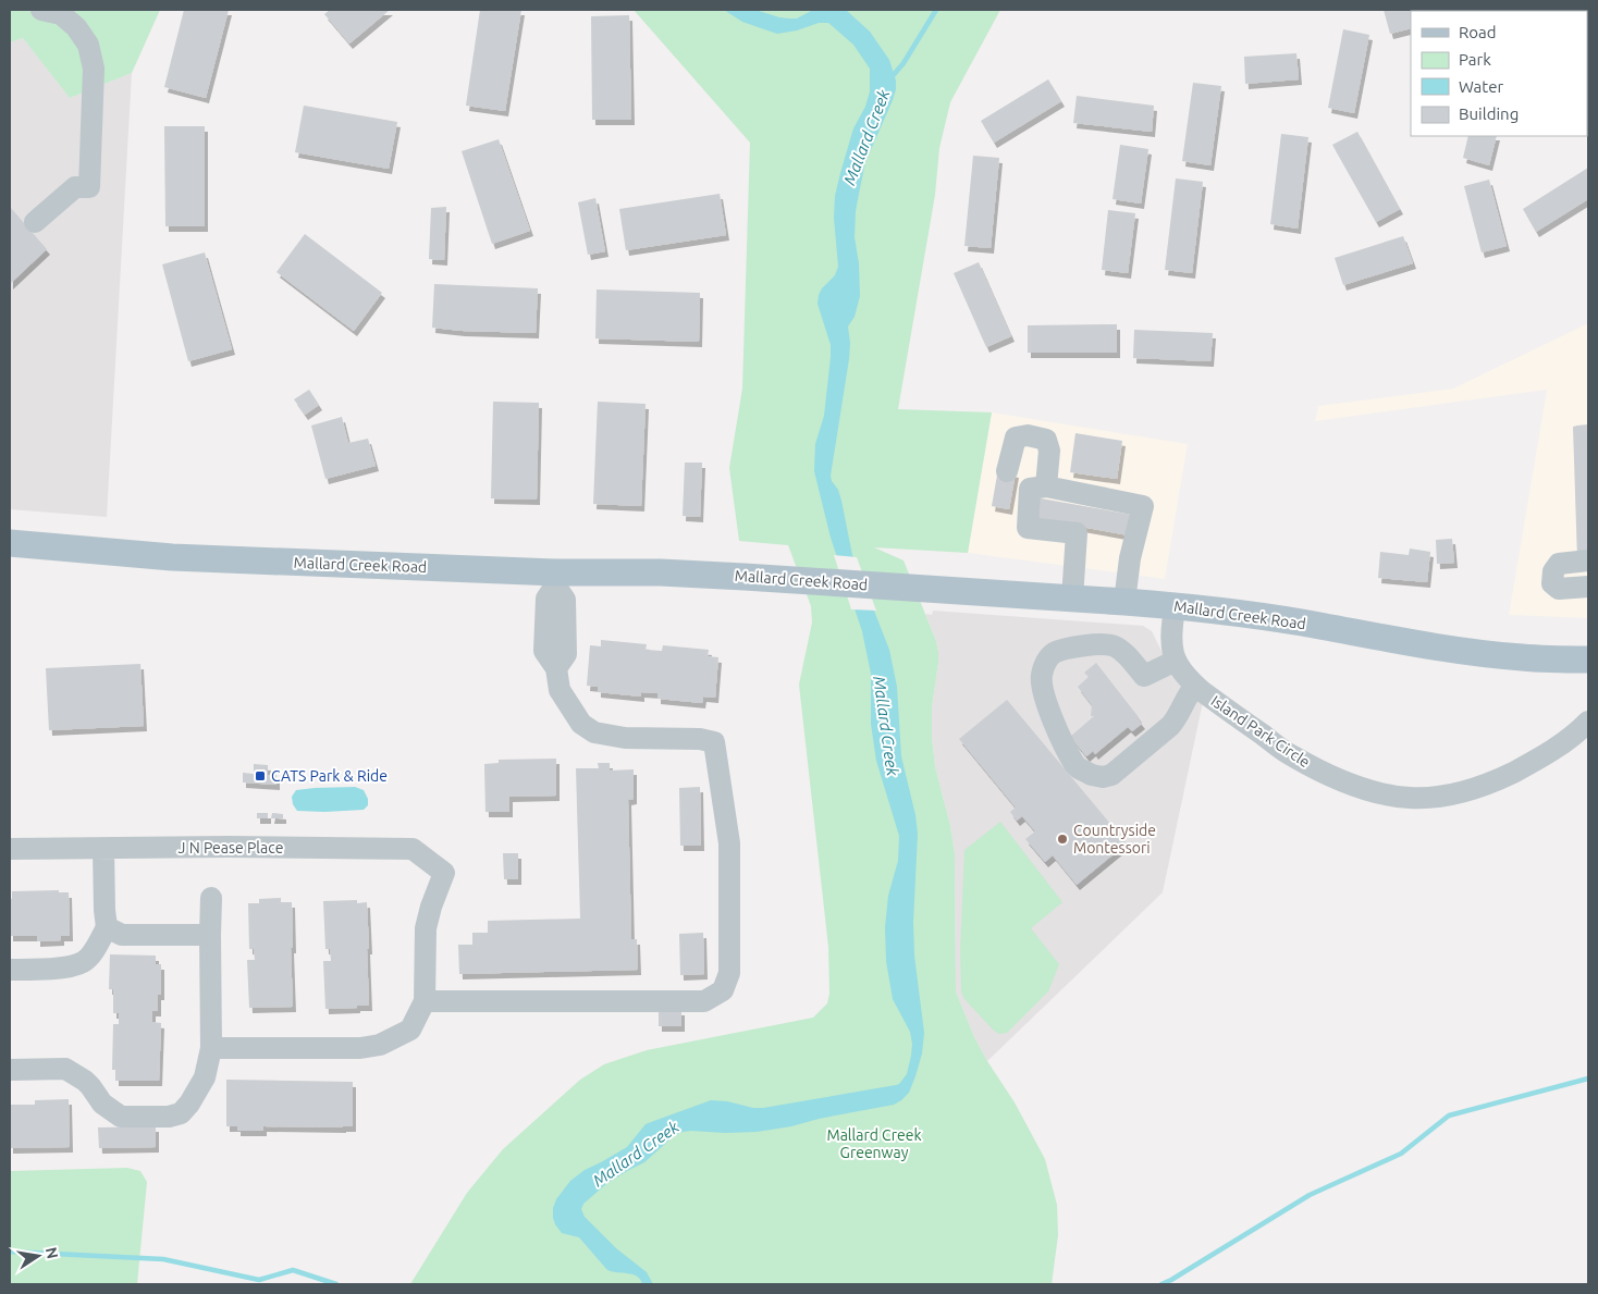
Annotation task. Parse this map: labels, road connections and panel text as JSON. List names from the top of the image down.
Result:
{
  "streets": {
    "main road": ["Mallard Creek Road"],
    "street": ["Island Park Circle", "J N Pease Place"]
  },
  "crossings": [
    ["Mallard Creek Road", "Island Park Circle"]
  ],
  "water": ["Mallard Creek"],
  "parks": ["Mallard Creek Greenway"],
  "places": {
    "transit": ["CATS Park & Ride"],
    "other": ["Countryside Montessori"]
  },
  "legend": [
    "Road",
    "Park",
    "Water",
    "Building"
  ],
  "north": "right"
}
